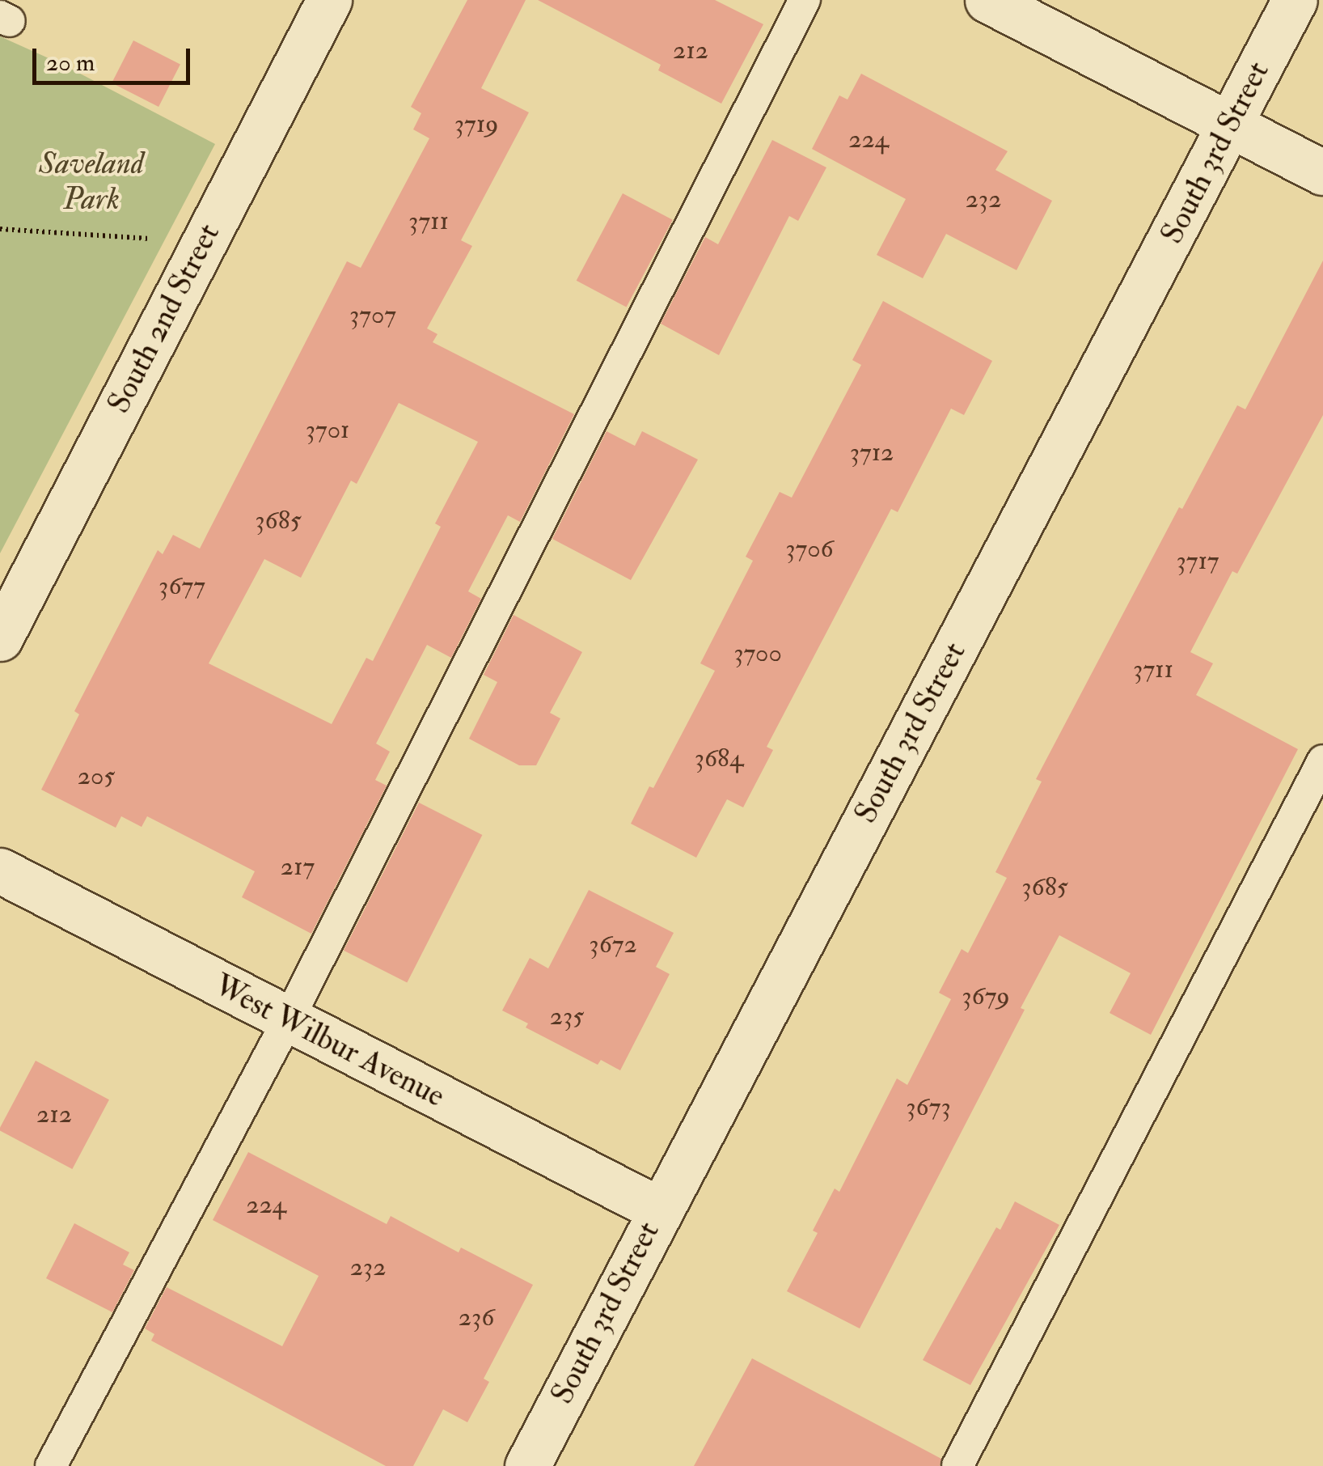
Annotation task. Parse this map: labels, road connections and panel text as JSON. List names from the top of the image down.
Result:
{
  "streets": {
    "street": ["South 3rd Street", "South 2nd Street", "West Wilbur Avenue"]
  },
  "crossings": [
    ["South 3rd Street", "West Wilbur Avenue"]
  ],
  "parks": ["Saveland Park"],
  "house_numbers": [
    "212",
    "3719",
    "224",
    "232",
    "3711",
    "3707",
    "3701",
    "3712",
    "3685",
    "3706",
    "3717",
    "3677",
    "3700",
    "3711",
    "3684",
    "205",
    "217",
    "3685",
    "3672",
    "3679",
    "235",
    "3673",
    "212",
    "224",
    "232",
    "236"
  ],
  "scale_bar": "20 m"
}
